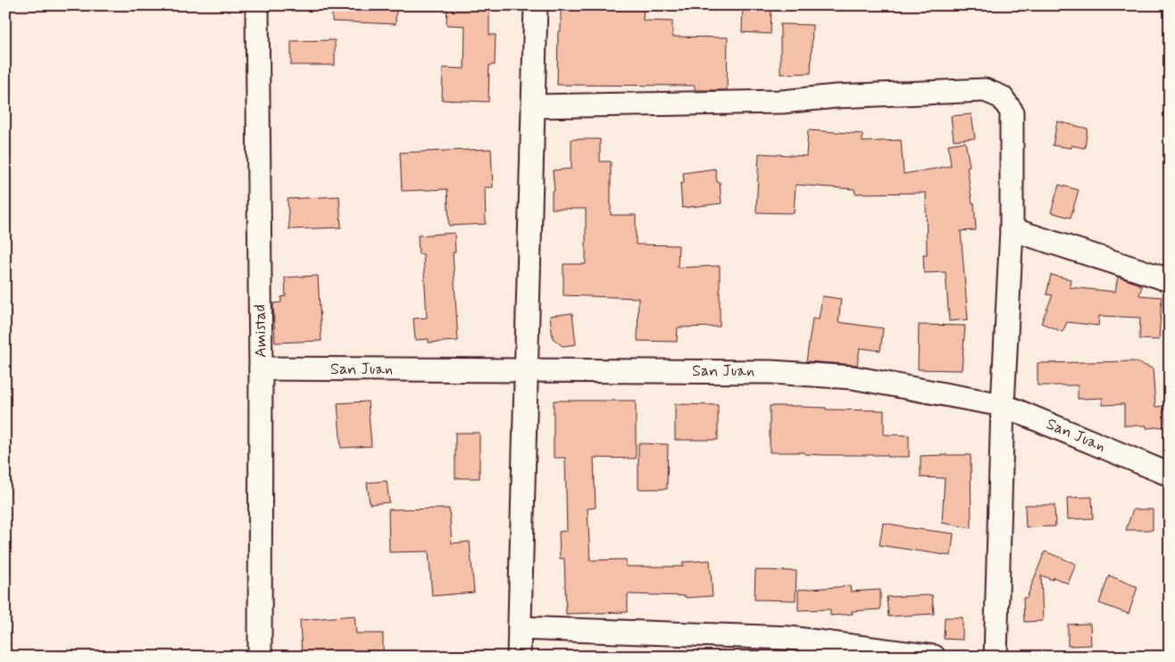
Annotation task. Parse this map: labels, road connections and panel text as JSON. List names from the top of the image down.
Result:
{
  "streets": {
    "street": ["Amistad", "San Juan"]
  },
  "crossings": [
    ["Amistad", "San Juan"]
  ]
}
